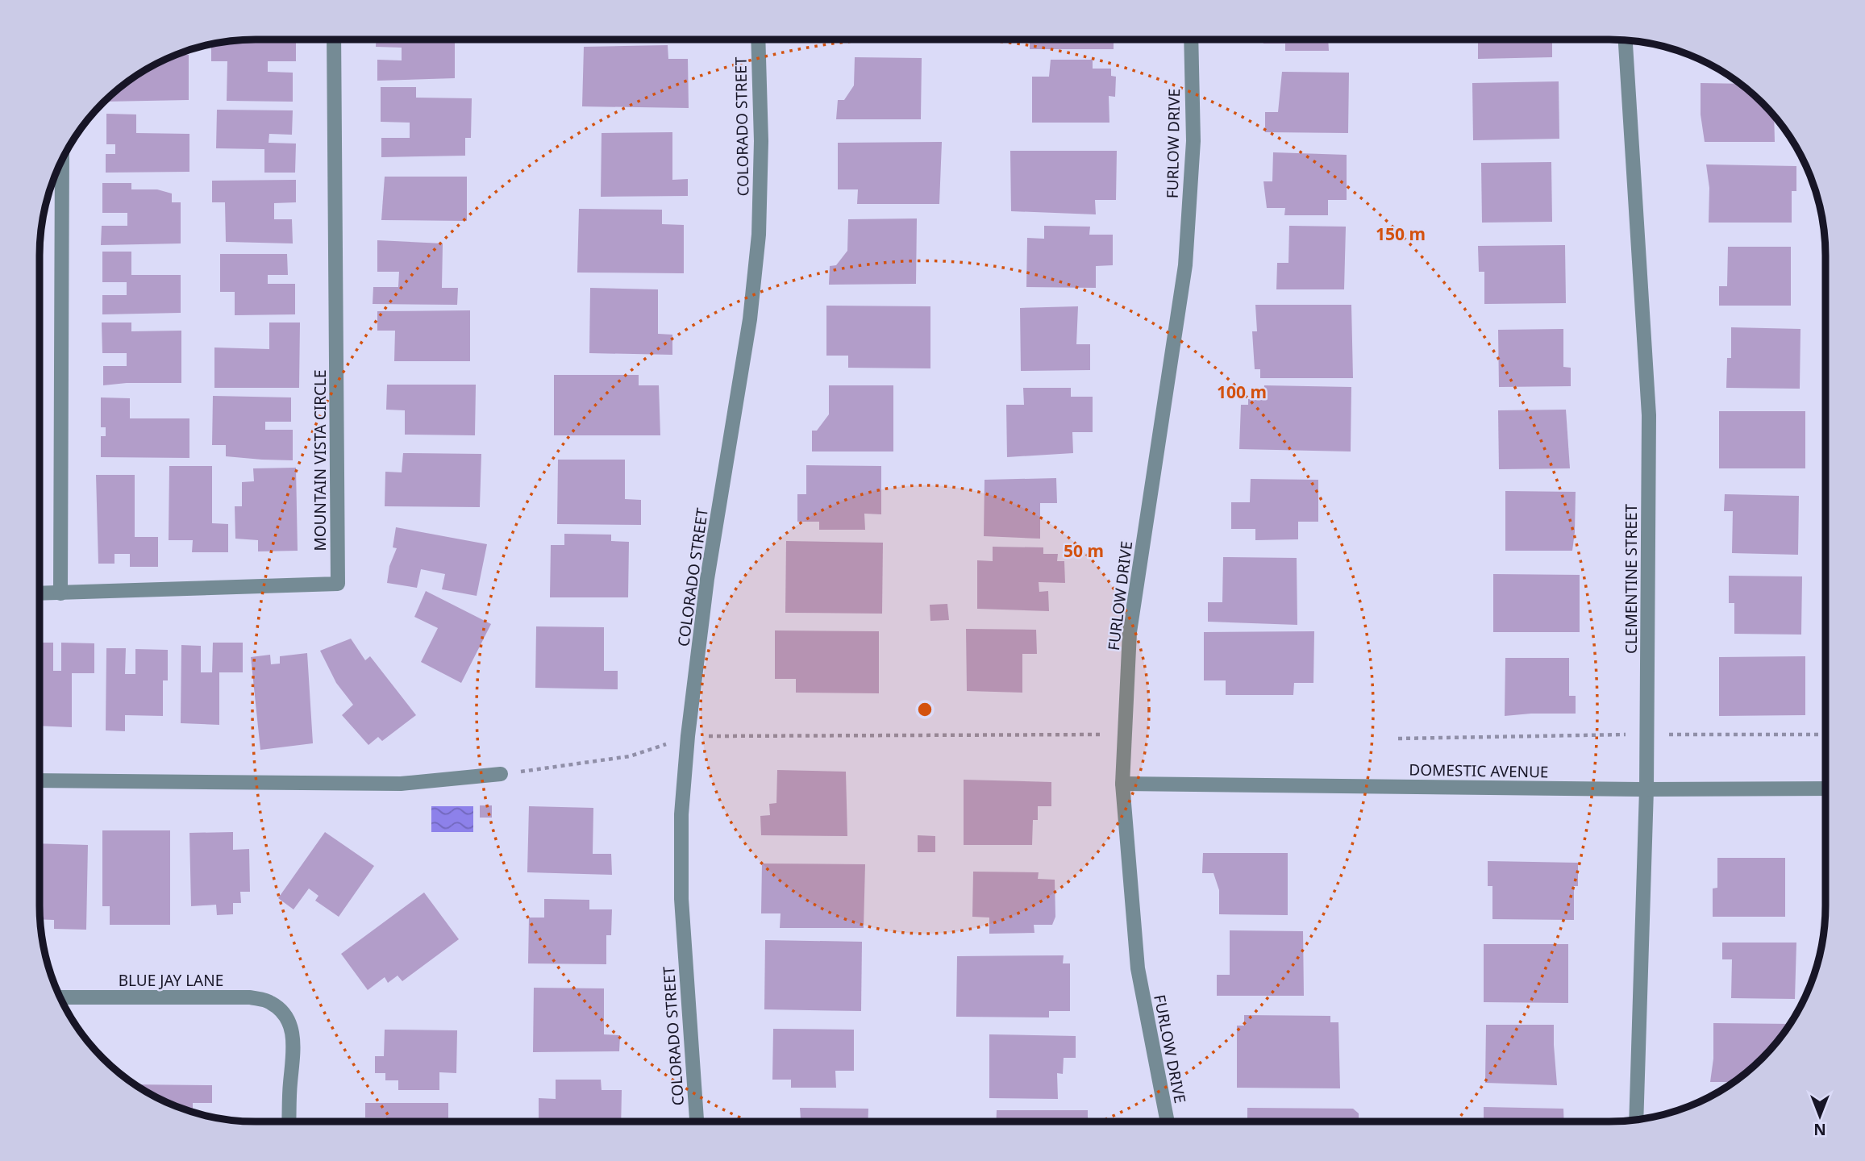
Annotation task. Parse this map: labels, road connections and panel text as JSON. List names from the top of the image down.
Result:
{
  "streets": {
    "street": [
      "COLORADO STREET",
      "FURLOW DRIVE",
      "MOUNTAIN VISTA CIRCLE",
      "CLEMENTINE STREET",
      "DOMESTIC AVENUE",
      "BLUE JAY LANE"
    ]
  },
  "crossings": [
    ["FURLOW DRIVE", "DOMESTIC AVENUE"],
    ["CLEMENTINE STREET", "DOMESTIC AVENUE"]
  ],
  "north": "bottom",
  "rings": ["150 m", "100 m", "50 m"]
}
